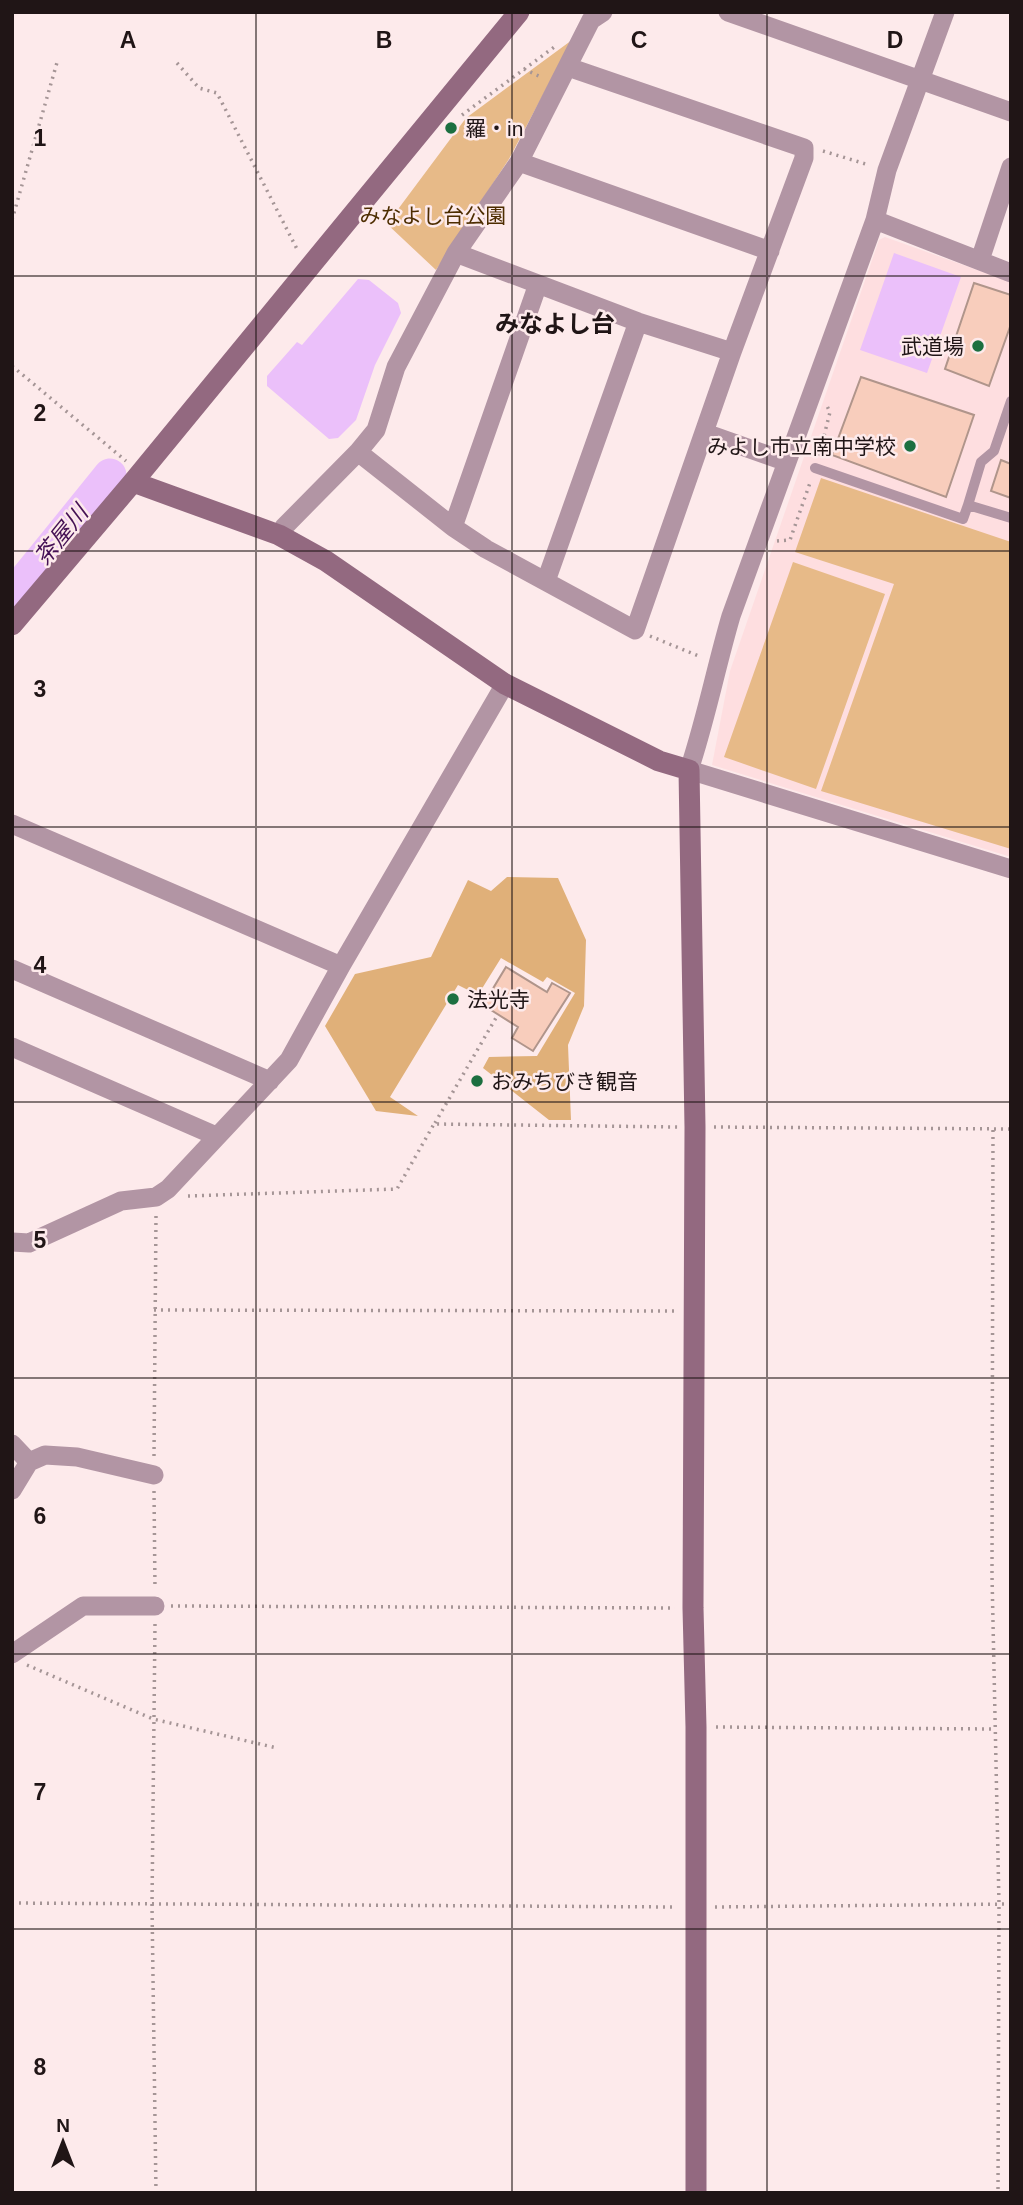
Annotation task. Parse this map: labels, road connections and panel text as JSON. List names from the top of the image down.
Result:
{
  "districts": ["みなよし台"],
  "water": ["茶屋川"],
  "parks": ["みなよし台公園"],
  "places": [
    "羅・in",
    "武道場",
    "みよし市立南中学校",
    "法光寺",
    "おみちびき観音"
  ],
  "north": "top",
  "grid": {
    "columns": [
      "A",
      "B",
      "C",
      "D"
    ],
    "rows": [
      "1",
      "2",
      "3",
      "4",
      "5",
      "6",
      "7",
      "8"
    ]
  }
}
